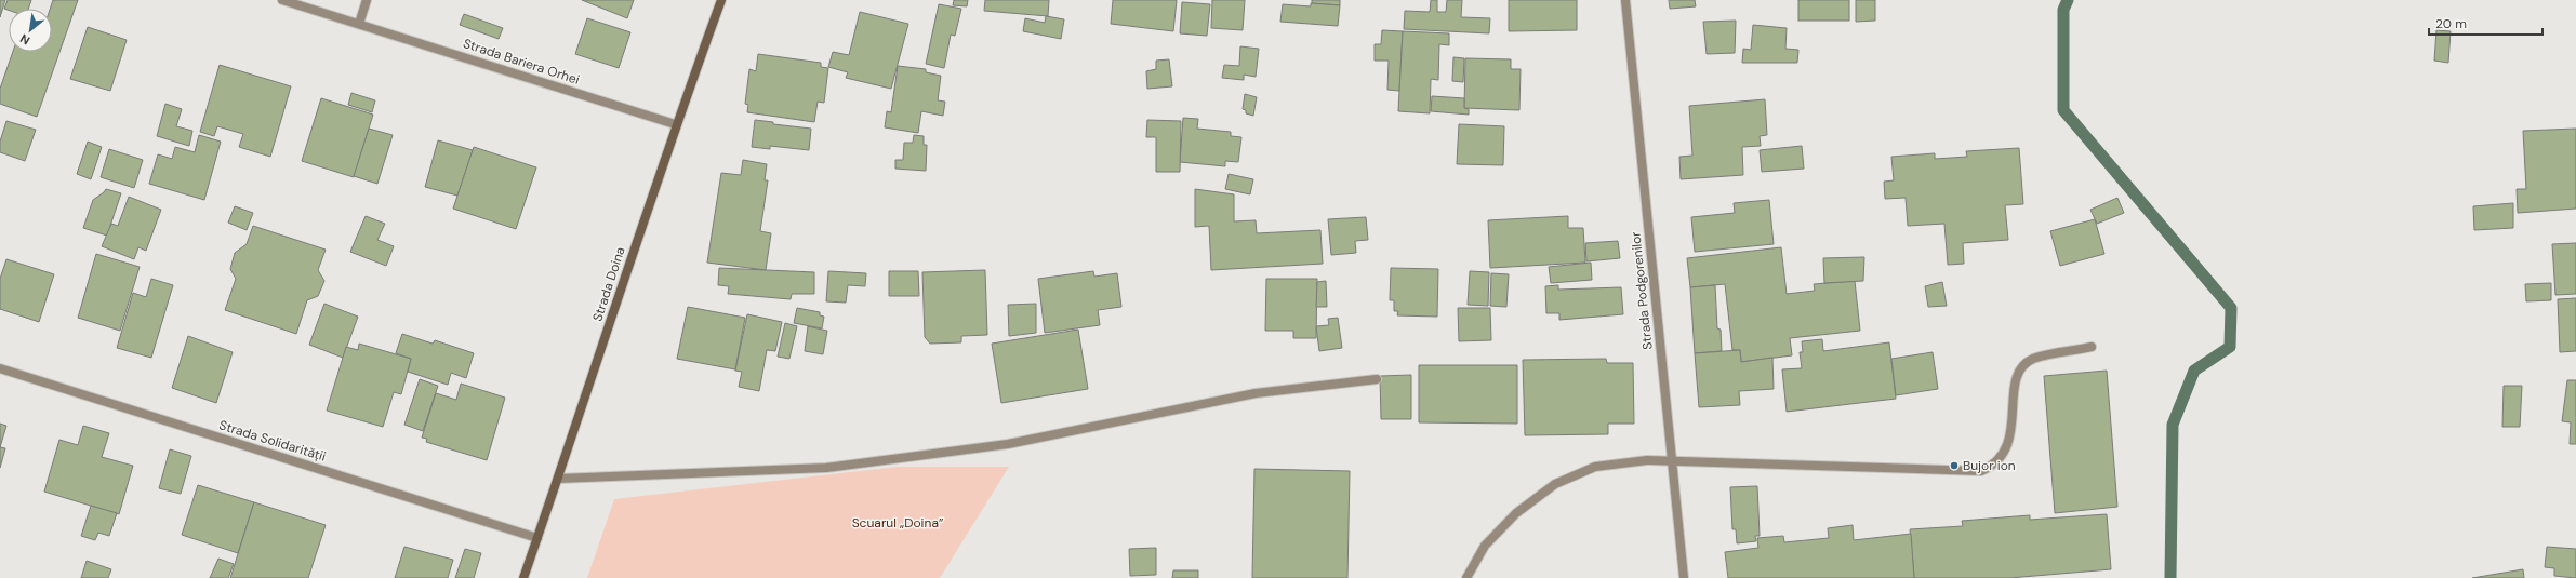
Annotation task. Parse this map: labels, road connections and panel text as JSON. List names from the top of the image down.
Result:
{
  "streets": {
    "main road": ["Strada Doina"],
    "street": ["Strada Bariera Orhei", "Strada Podgorenilor", "Strada Solidarității"]
  },
  "crossings": [
    ["Strada Bariera Orhei", "Strada Doina"],
    ["Strada Doina", "Strada Solidarității"]
  ],
  "parks": ["Scuarul „Doina”"],
  "places": ["Bujor ion"],
  "scale_bar": "20 m",
  "north": "bottom left"
}
